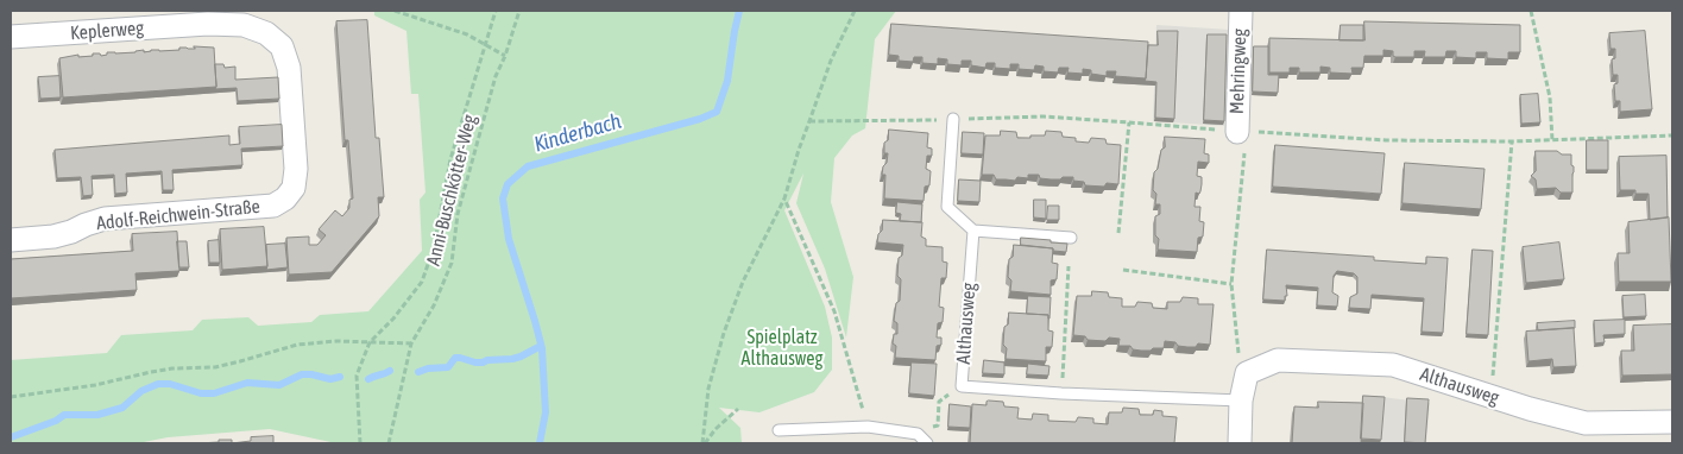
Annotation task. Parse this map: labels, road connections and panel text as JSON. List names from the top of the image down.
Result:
{
  "streets": {
    "street": [
      "Keplerweg",
      "Mehringweg",
      "Adolf-Reichwein-Straße",
      "Althausweg"
    ],
    "path": ["Anni-Buschkötter-Weg"]
  },
  "crossings": [
    ["Keplerweg", "Adolf-Reichwein-Straße"]
  ],
  "water": ["Kinderbach"],
  "parks": ["Spielplatz Althausweg"]
}
